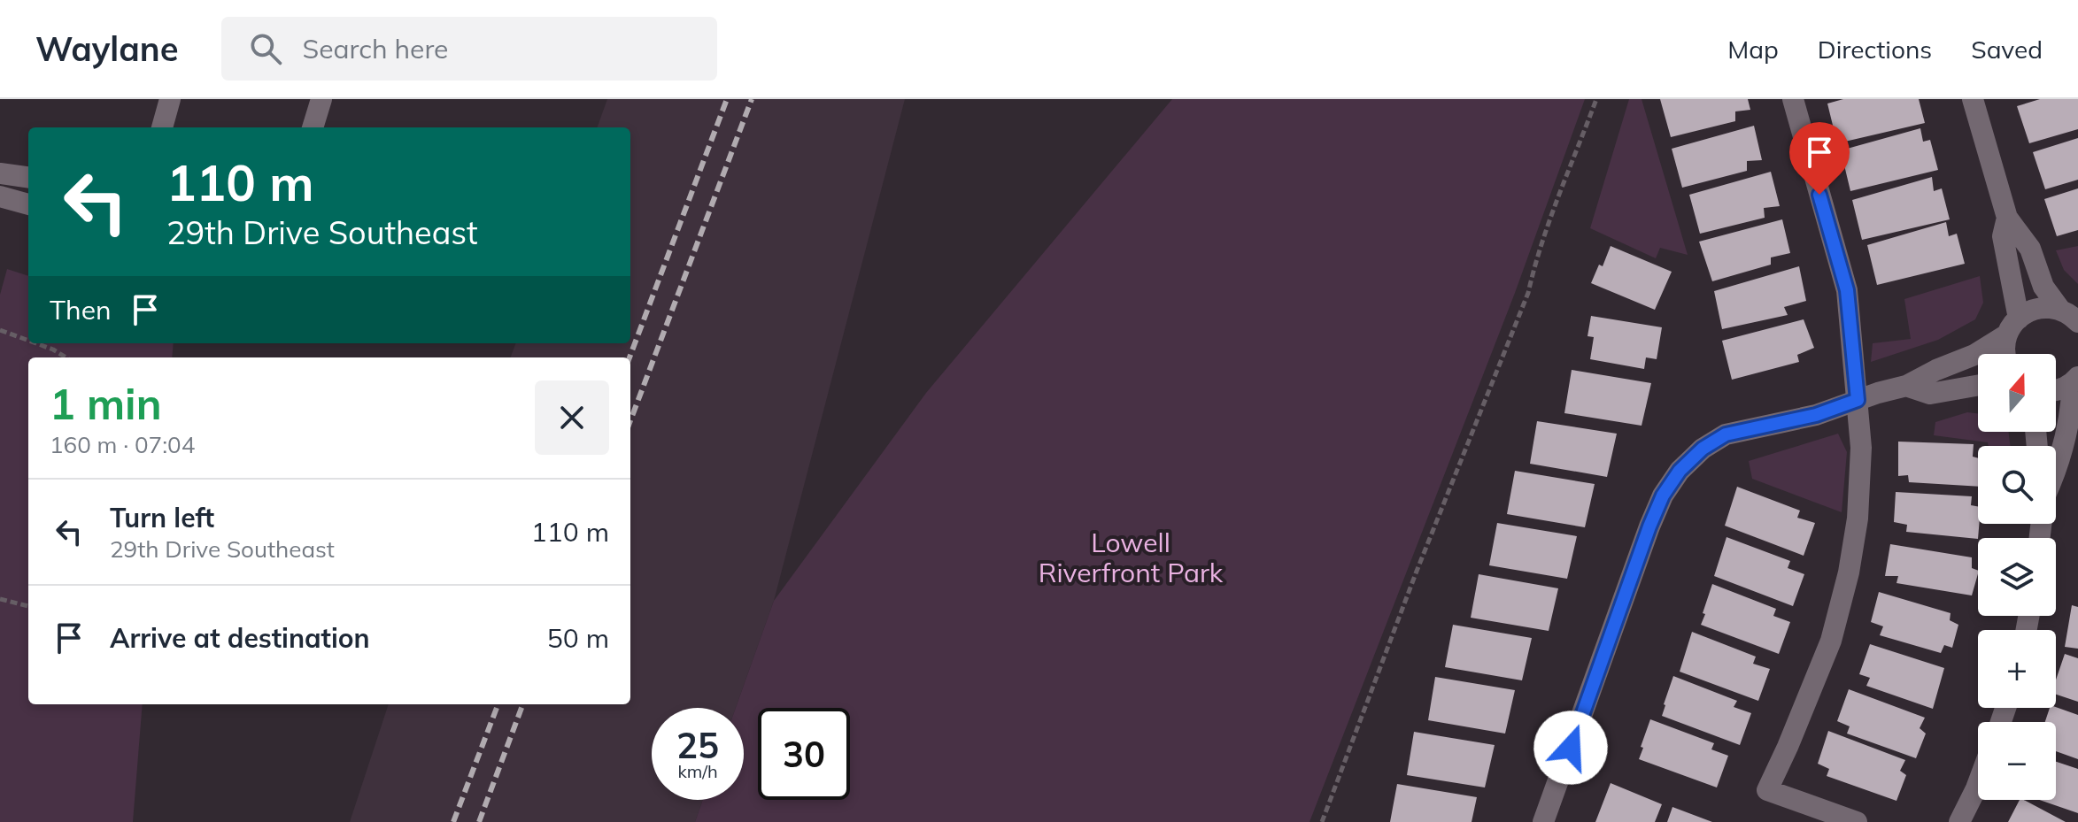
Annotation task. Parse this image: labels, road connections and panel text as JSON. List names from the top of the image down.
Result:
{
  "parks": ["Lowell Riverfront Park"],
  "north": "top",
  "page": {
    "header": "Waylane",
    "search": "Search here",
    "nav": ["Map", "Directions", "Saved"],
    "turn": ["110 m", "29th Drive Southeast"],
    "then": "Then",
    "map_buttons": ["+", "−"],
    "heading": ["1 min", "160 m · 07:04"],
    "list": [
      {
        "name": "Turn left",
        "note": "29th Drive Southeast",
        "value": "110 m"
      },
      {
        "name": "Arrive at destination",
        "value": "50 m"
      }
    ],
    "speed": "25 km/h",
    "limit": "30"
  }
}
